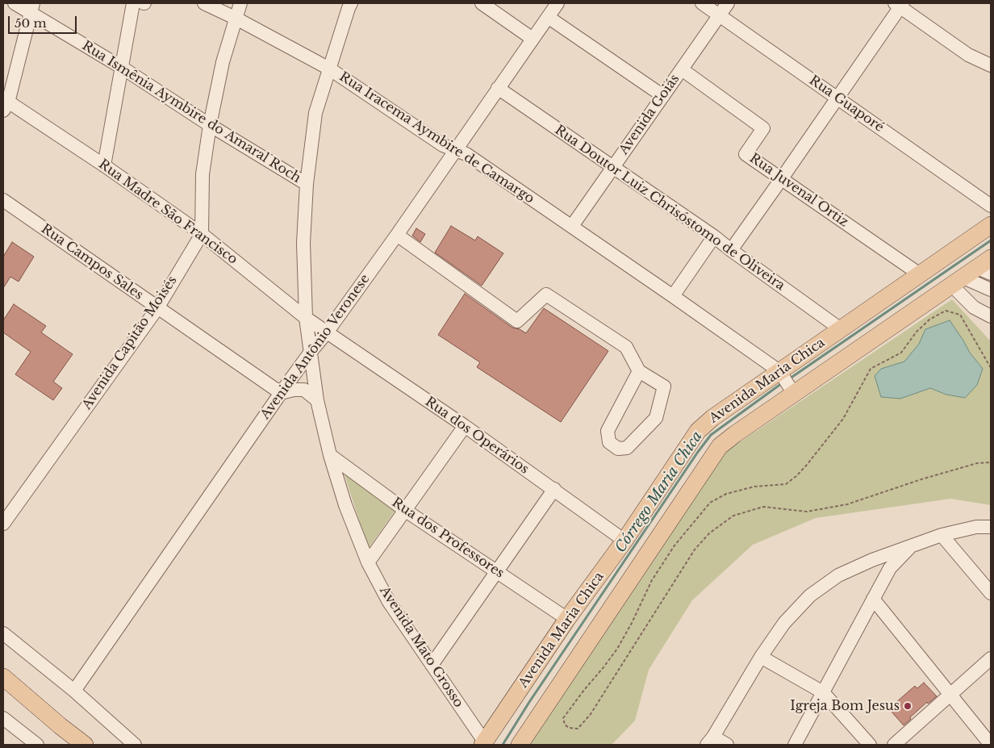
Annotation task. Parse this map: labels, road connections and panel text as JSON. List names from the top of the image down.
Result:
{
  "streets": {
    "main road": ["Avenida Maria Chica"],
    "street": [
      "Rua Guaporé",
      "Rua Ismênia Aymbire do Amaral Roch",
      "Avenida Goiás",
      "Rua Iracema Aymbire de Camargo",
      "Rua Juvenal Ortiz",
      "Rua Doutor Luiz Chrisóstomo de Oliveira",
      "Rua Madre São Francisco",
      "Rua Campos Sales",
      "Avenida Capitão Moisés",
      "Avenida Antônio Veronese",
      "Rua dos Operários",
      "Rua dos Professores",
      "Avenida Mato Grosso"
    ]
  },
  "crossings": [
    ["Rua Guaporé", "Avenida Goiás"],
    ["Rua Ismênia Aymbire do Amaral Roch", "Avenida Mato Grosso"],
    ["Avenida Goiás", "Rua Iracema Aymbire de Camargo"],
    ["Avenida Goiás", "Rua Juvenal Ortiz"],
    ["Avenida Goiás", "Rua Doutor Luiz Chrisóstomo de Oliveira"],
    ["Rua Iracema Aymbire de Camargo", "Avenida Antônio Veronese"],
    ["Rua Iracema Aymbire de Camargo", "Avenida Maria Chica"],
    ["Rua Iracema Aymbire de Camargo", "Avenida Mato Grosso"],
    ["Rua Juvenal Ortiz", "Avenida Maria Chica"],
    ["Rua Doutor Luiz Chrisóstomo de Oliveira", "Avenida Antônio Veronese"],
    ["Rua Doutor Luiz Chrisóstomo de Oliveira", "Avenida Maria Chica"],
    ["Rua Madre São Francisco", "Avenida Capitão Moisés"],
    ["Rua Madre São Francisco", "Avenida Antônio Veronese"],
    ["Rua Madre São Francisco", "Rua dos Operários"],
    ["Rua Madre São Francisco", "Avenida Mato Grosso"],
    ["Rua Campos Sales", "Avenida Capitão Moisés"],
    ["Rua Campos Sales", "Avenida Antônio Veronese"],
    ["Avenida Antônio Veronese", "Rua dos Operários"],
    ["Avenida Antônio Veronese", "Avenida Mato Grosso"],
    ["Avenida Maria Chica", "Rua dos Operários"],
    ["Avenida Maria Chica", "Rua dos Professores"],
    ["Avenida Maria Chica", "Avenida Mato Grosso"],
    ["Rua dos Professores", "Avenida Mato Grosso"]
  ],
  "water": ["Córrego Maria Chica"],
  "places": ["Igreja Bom Jesus"],
  "scale_bar": "50 m"
}
